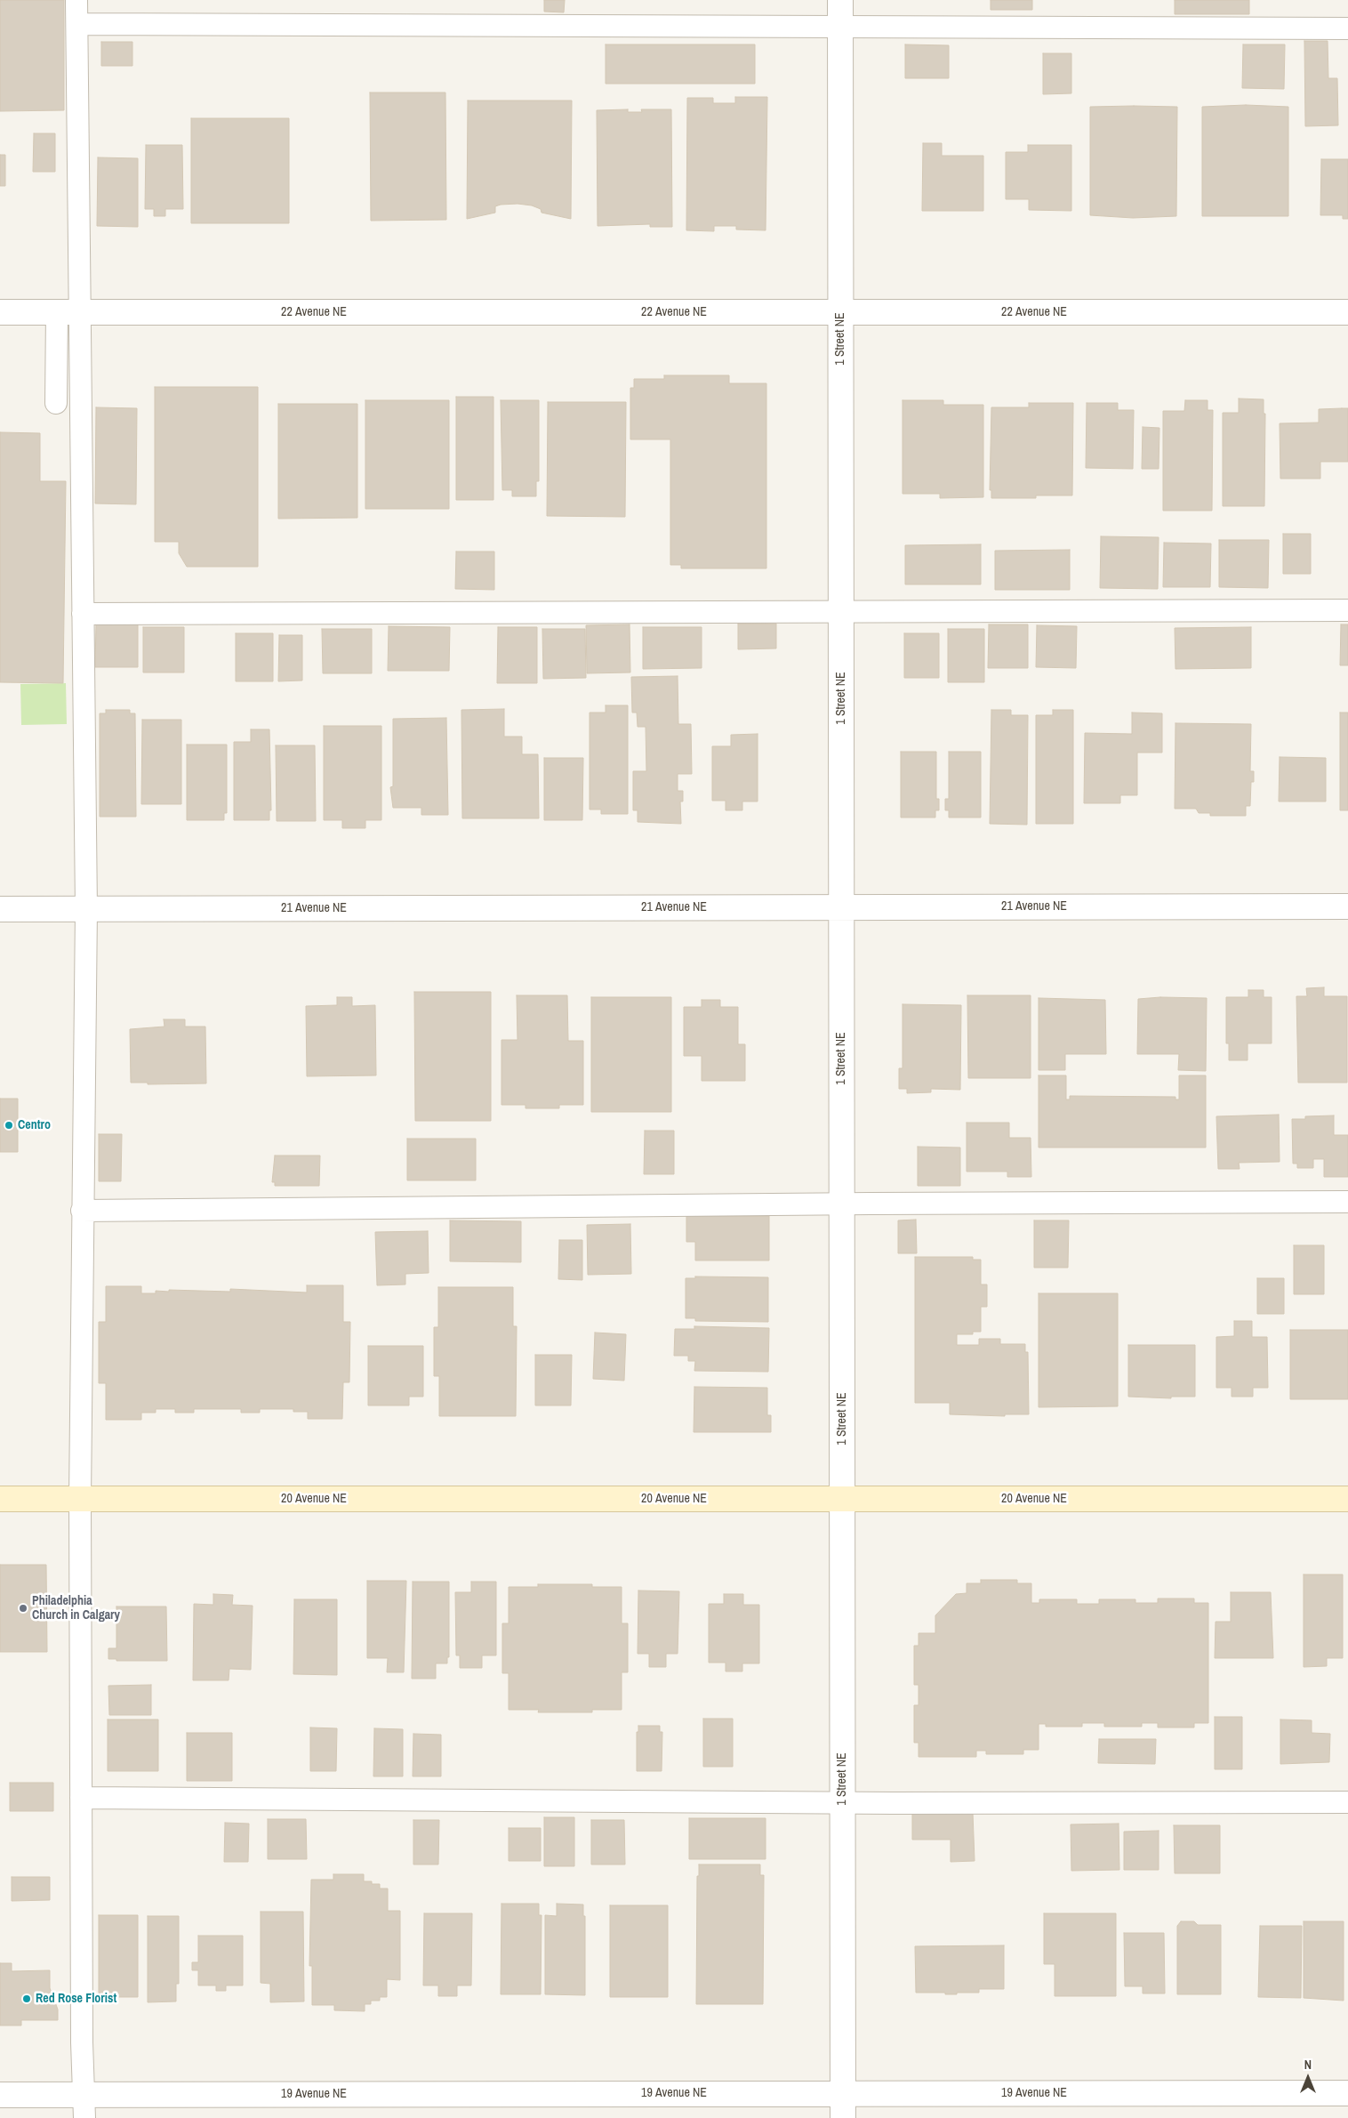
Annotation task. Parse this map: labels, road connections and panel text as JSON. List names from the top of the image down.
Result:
{
  "streets": {
    "street": [
      "22 Avenue NE",
      "1 Street NE",
      "21 Avenue NE",
      "20 Avenue NE",
      "19 Avenue NE"
    ]
  },
  "crossings": [
    ["22 Avenue NE", "1 Street NE"],
    ["1 Street NE", "21 Avenue NE"],
    ["1 Street NE", "20 Avenue NE"],
    ["1 Street NE", "19 Avenue NE"]
  ],
  "places": ["Centro", "Philadelphia Church in Calgary", "Red Rose Florist"],
  "north": "top"
}
